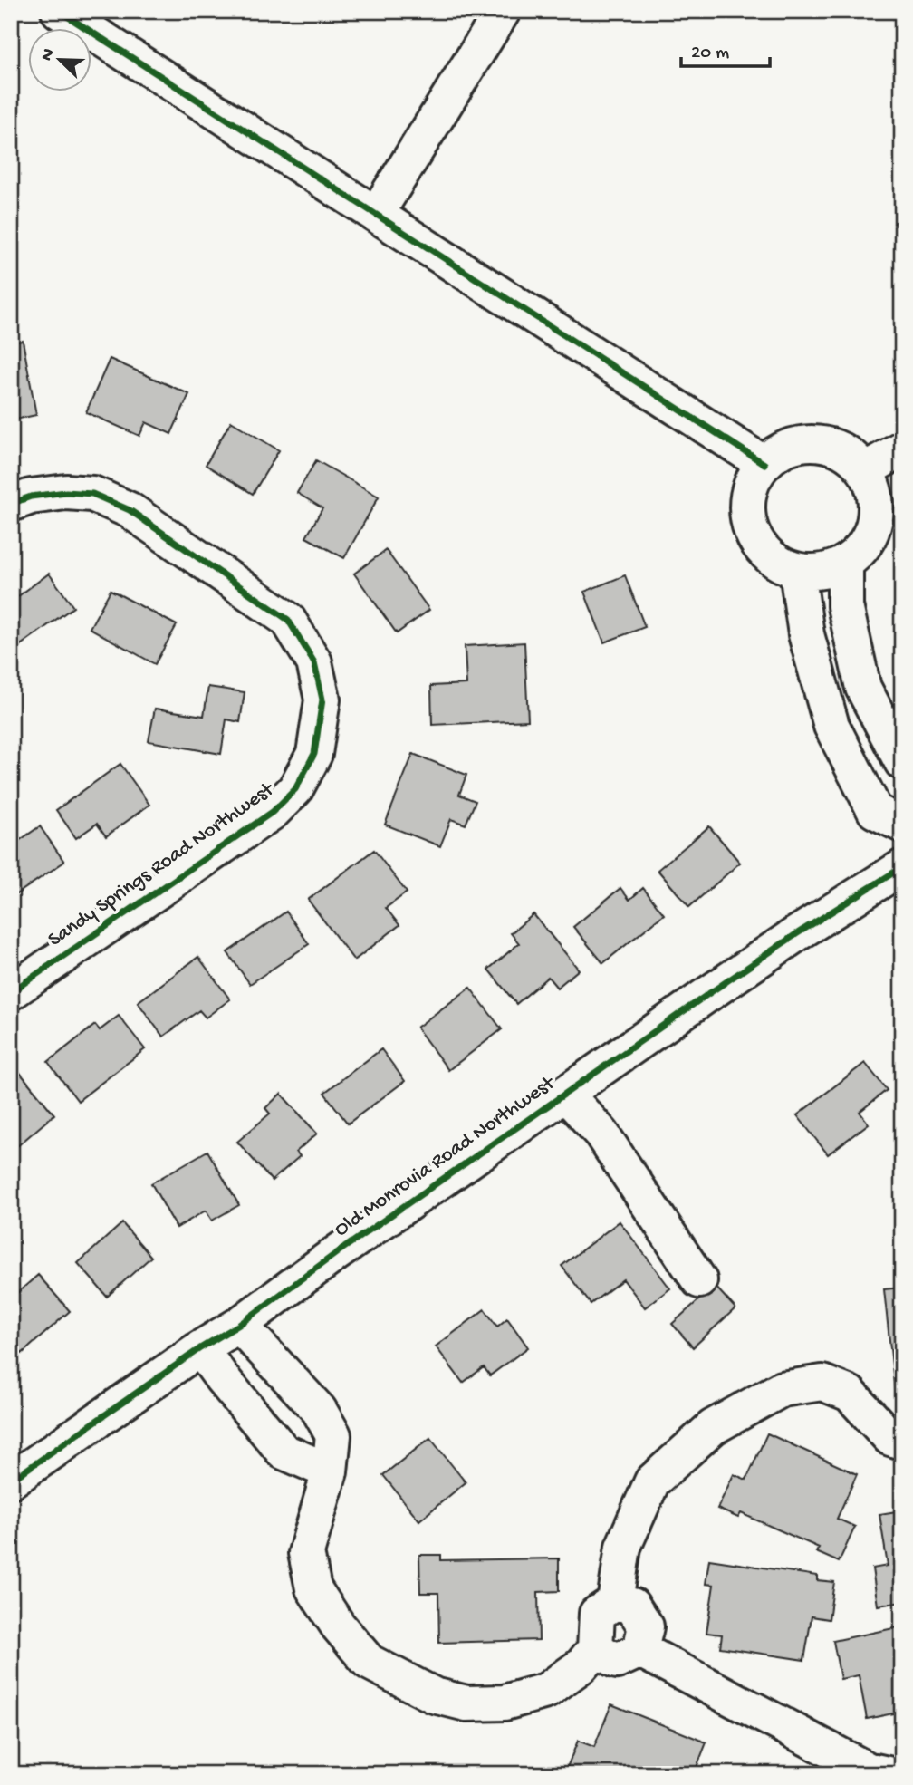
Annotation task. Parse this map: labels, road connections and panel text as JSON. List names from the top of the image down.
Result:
{
  "streets": {
    "street": ["Sandy Springs Road Northwest", "Old Monrovia Road Northwest"]
  },
  "scale_bar": "20 m",
  "north": "top left"
}
